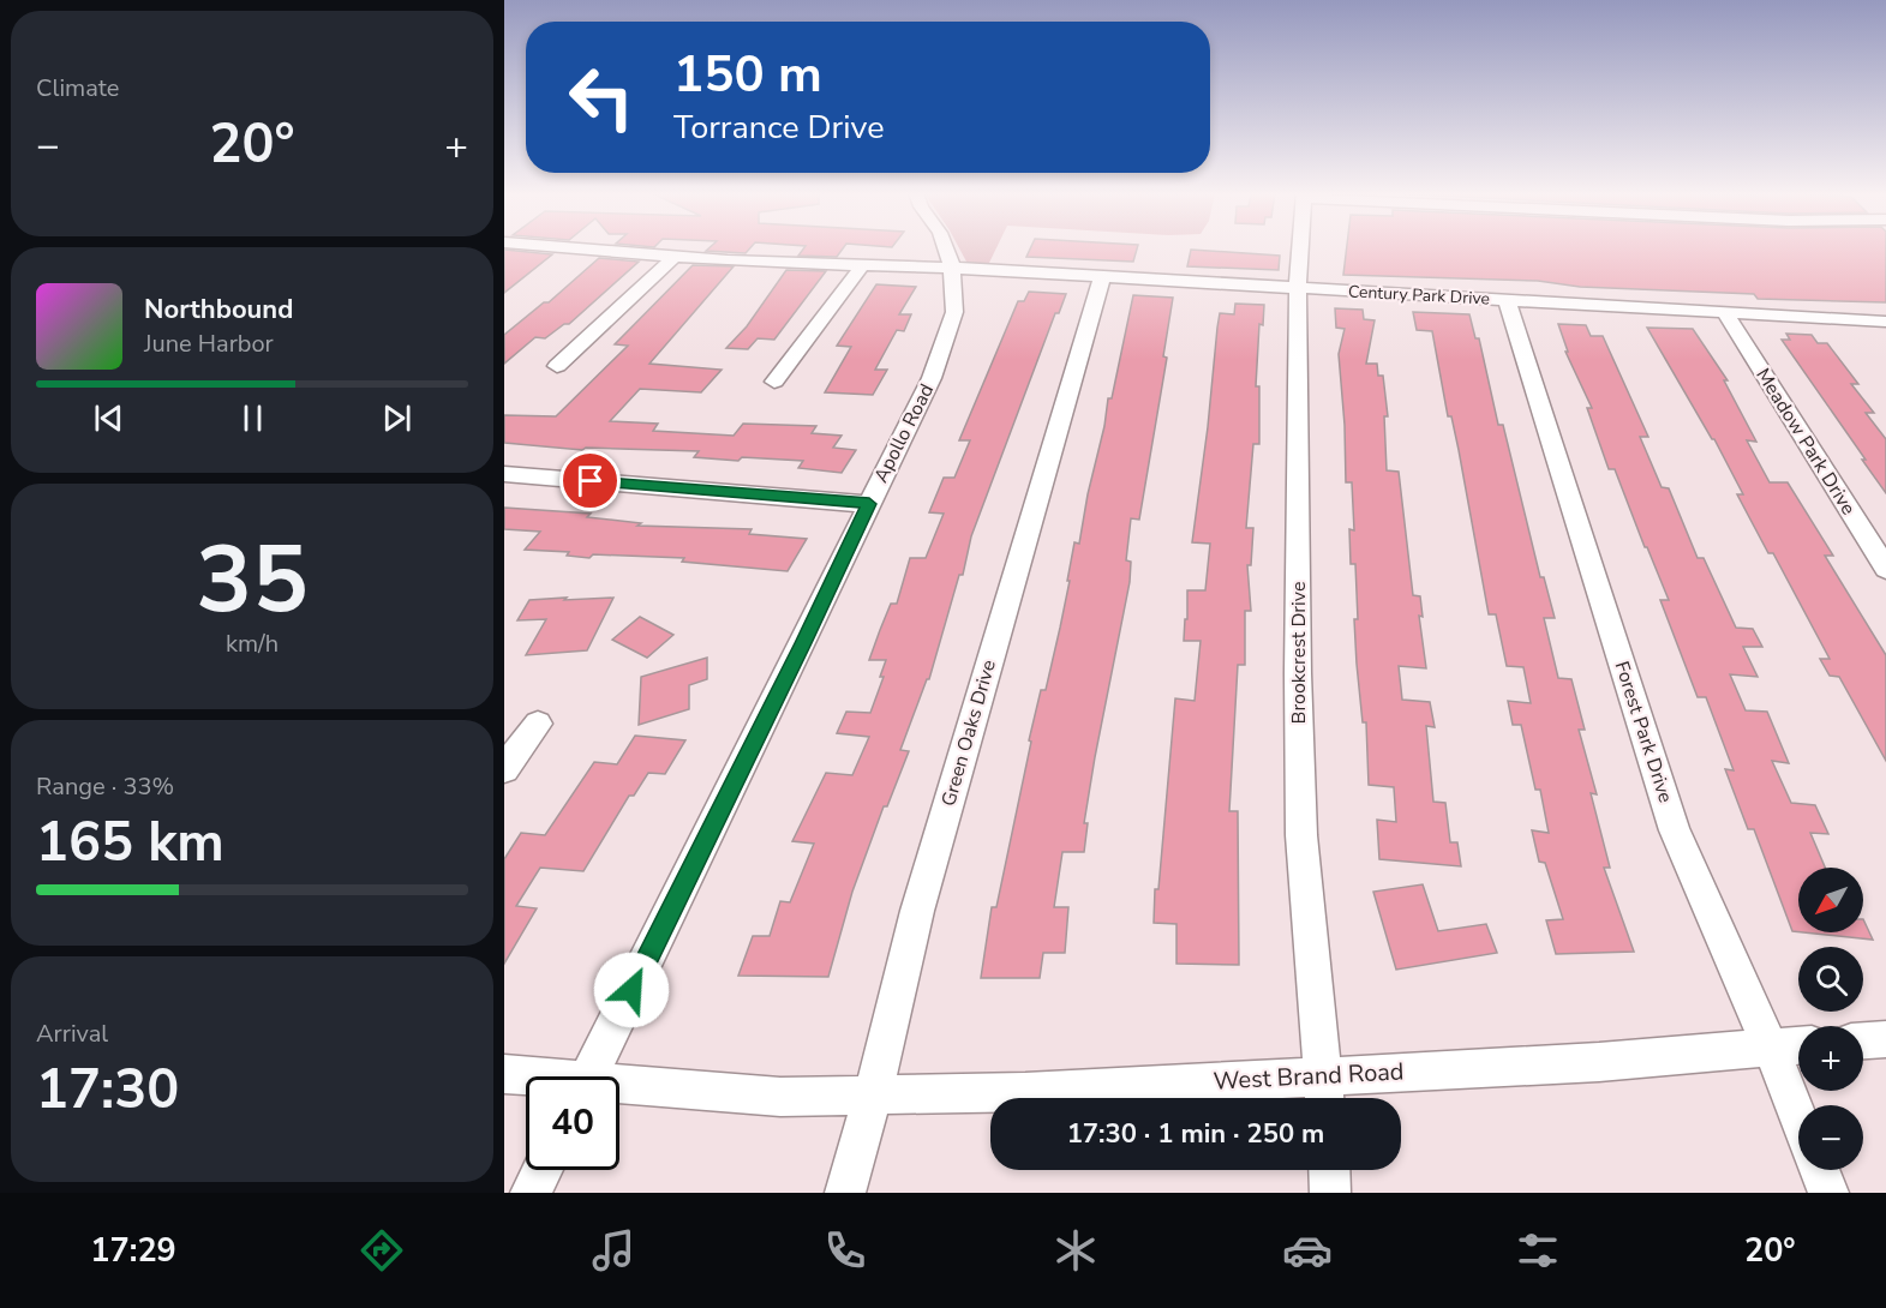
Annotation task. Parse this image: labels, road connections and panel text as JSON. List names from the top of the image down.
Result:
{
  "streets": {
    "street": [
      "Century Park Drive",
      "Apollo Road",
      "Meadow Park Drive",
      "Brookcrest Drive",
      "Forest Park Drive",
      "Green Oaks Drive",
      "West Brand Road"
    ]
  },
  "crossings": [
    ["Century Park Drive", "Apollo Road"],
    ["Century Park Drive", "Meadow Park Drive"],
    ["Century Park Drive", "Brookcrest Drive"],
    ["Century Park Drive", "Forest Park Drive"],
    ["Century Park Drive", "Green Oaks Drive"],
    ["Brookcrest Drive", "West Brand Road"],
    ["Forest Park Drive", "West Brand Road"],
    ["Green Oaks Drive", "West Brand Road"]
  ],
  "north": "bottom left",
  "page": {
    "tile": [
      "Climate",
      ["35", "km/h"],
      ["Range · 33%", "165 km"],
      ["Arrival", "17:30"]
    ],
    "turn": ["150 m", "Torrance Drive"],
    "heat": ["−", "20°", "+"],
    "song": ["Northbound", "June Harbor"],
    "map_buttons": ["+", "−"],
    "limit": "40",
    "trip": "17:30 · 1 min · 250 m",
    "tabs": ["17:29", "20°"]
  }
}
